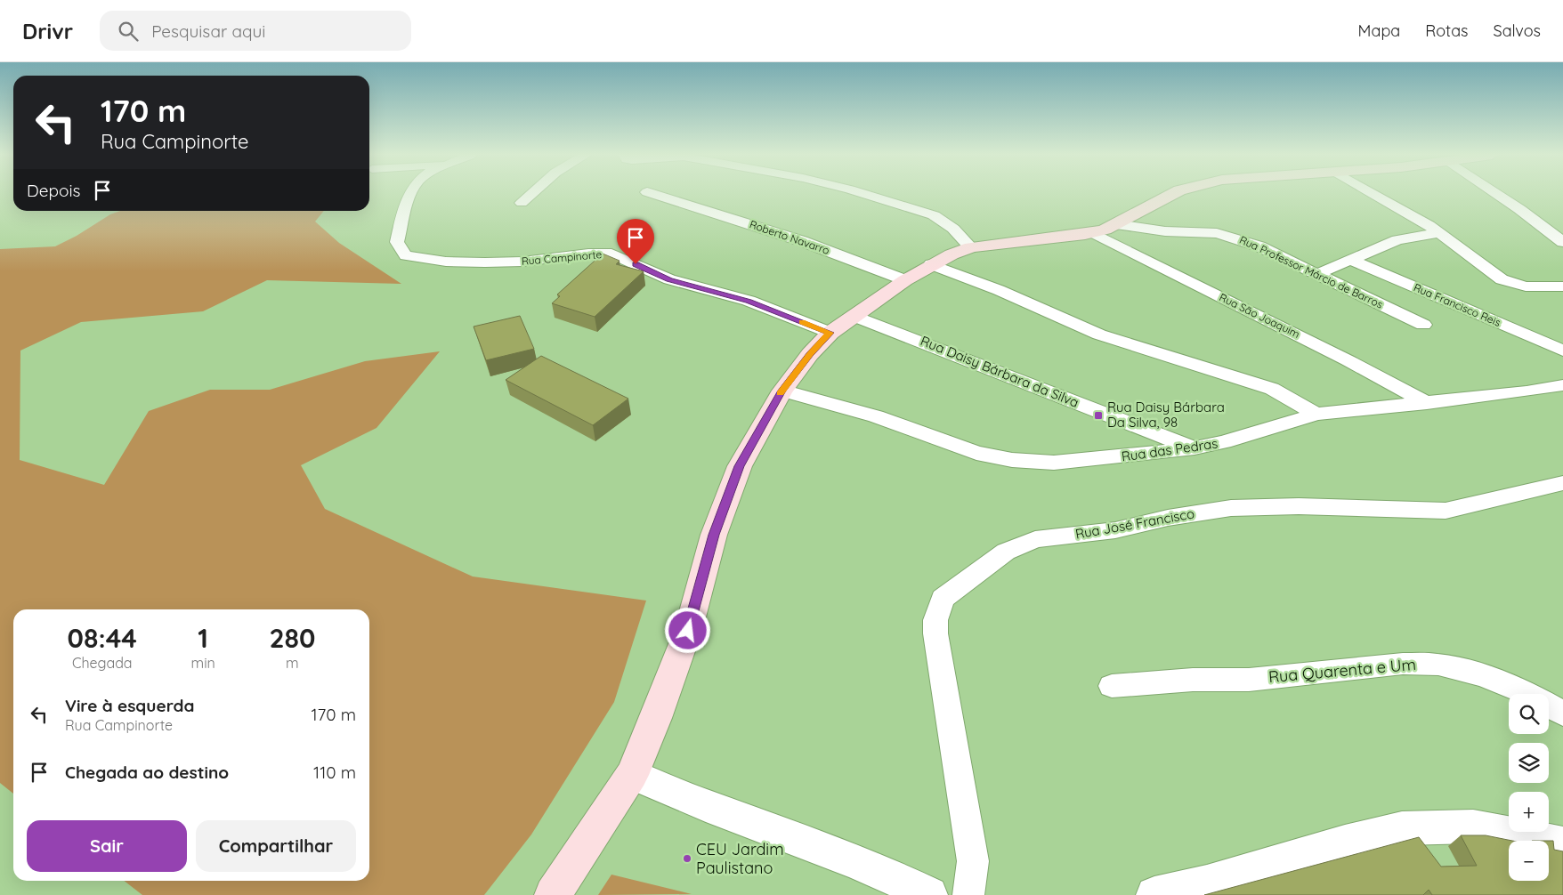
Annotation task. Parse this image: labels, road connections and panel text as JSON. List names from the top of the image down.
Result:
{
  "streets": {
    "street": [
      "Roberto Navarro",
      "Rua Campinorte",
      "Rua Professor Márcio de Barros",
      "Rua Francisco Reis",
      "Rua São Joaquim",
      "Rua Daisy Bárbara da Silva",
      "Rua das Pedras",
      "Rua José Francisco",
      "Rua Quarenta e Um"
    ]
  },
  "crossings": [
    ["Rua São Joaquim", "Rua das Pedras"],
    ["Rua Daisy Bárbara da Silva", "Rua das Pedras"]
  ],
  "places": {
    "transit": ["Rua Daisy Bárbara Da Silva, 98"],
    "other": ["CEU Jardim Paulistano"]
  },
  "page": {
    "header": "Drivr",
    "search": "Pesquisar aqui",
    "nav": ["Mapa", "Rotas", "Salvos"],
    "turn": ["170 m", "Rua Campinorte"],
    "then": "Depois",
    "eta": [
      "08:44",
      "Chegada",
      "1",
      "min",
      "280",
      "m"
    ],
    "list": [
      {
        "name": "Vire à esquerda",
        "note": "Rua Campinorte",
        "value": "170 m"
      },
      {
        "name": "Chegada ao destino",
        "value": "110 m"
      }
    ],
    "map_buttons": ["+", "−"],
    "buttons": ["Sair", "Compartilhar"]
  }
}
